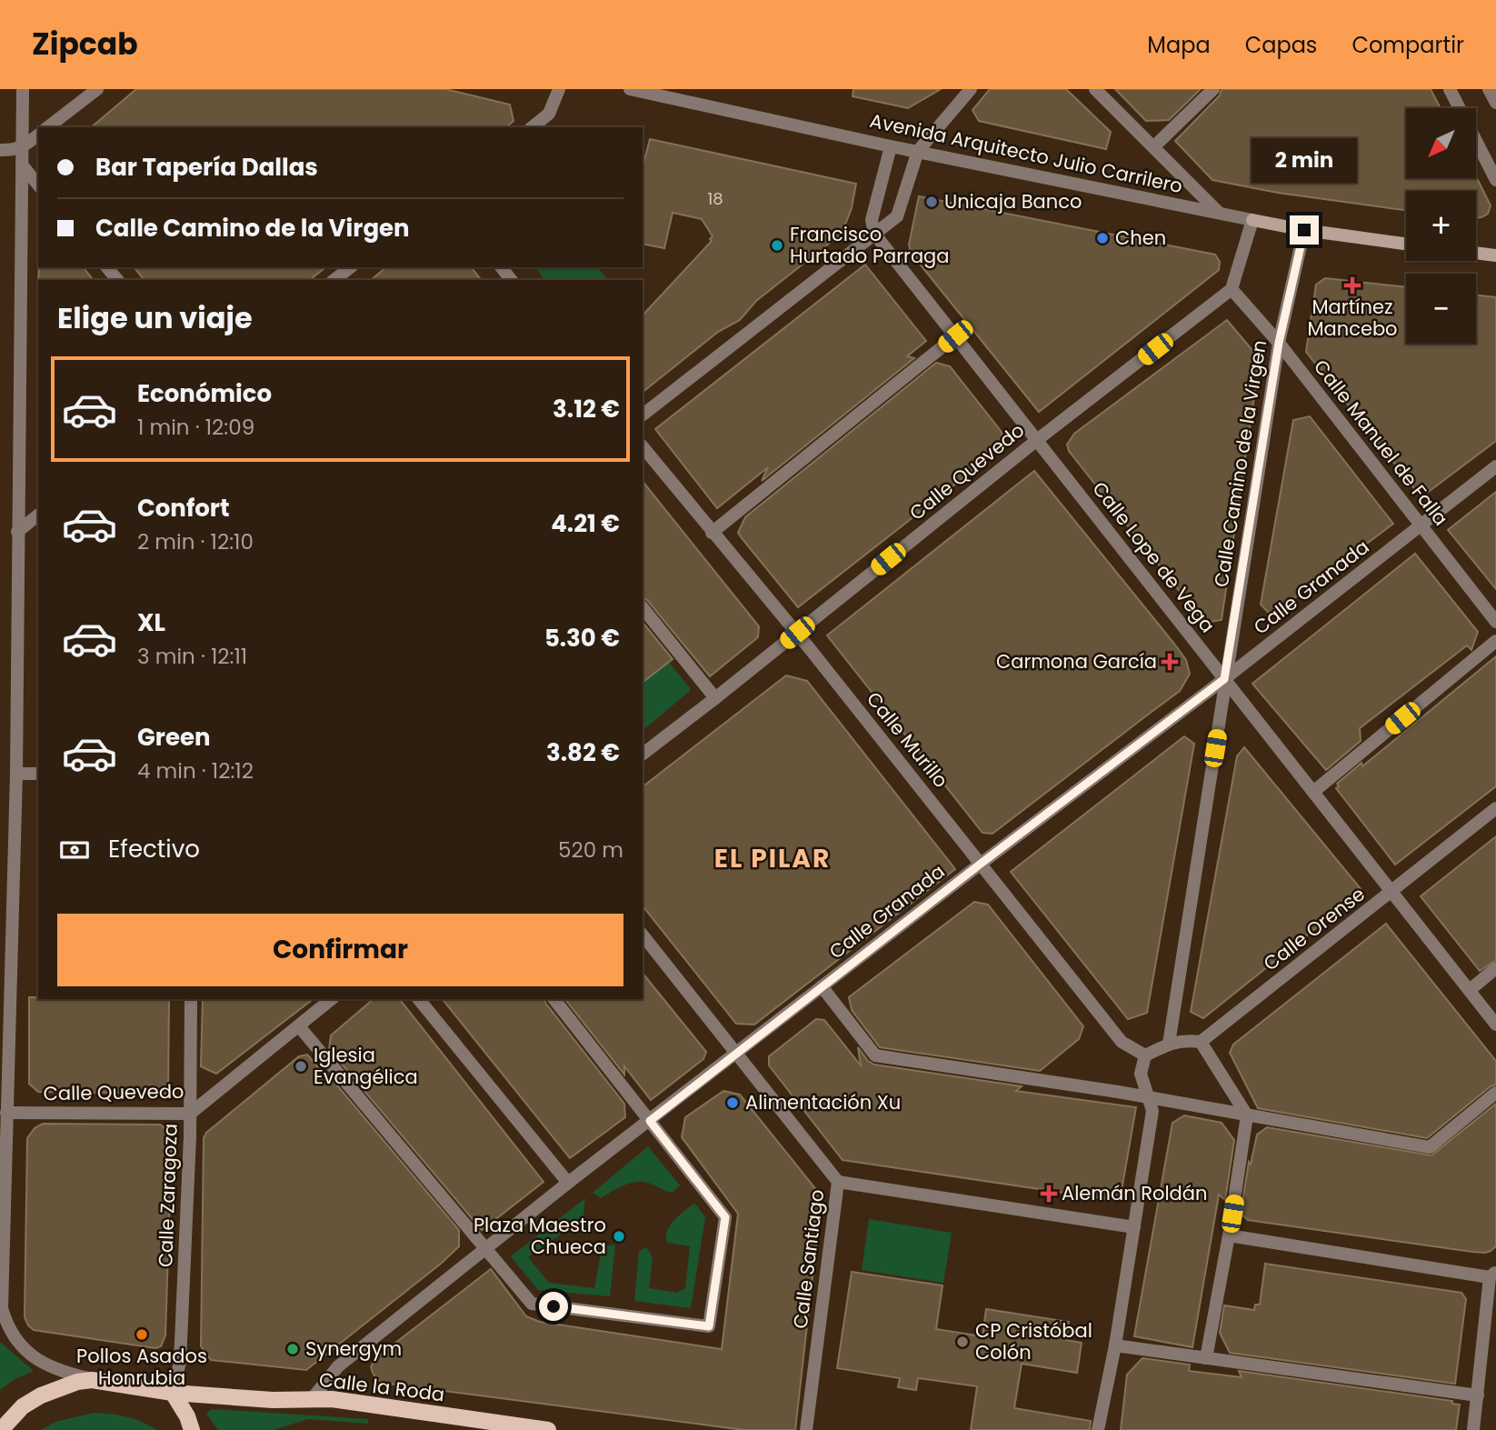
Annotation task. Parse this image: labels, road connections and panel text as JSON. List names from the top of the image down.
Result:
{
  "streets": {
    "main road": ["Calle la Roda"],
    "street": [
      "Avenida Arquitecto Julio Carrilero",
      "Calle Manuel de Falla",
      "Calle Camino de la Virgen",
      "Calle Quevedo",
      "Calle Lope de Vega",
      "Calle Granada",
      "Calle Murillo",
      "Calle Orense",
      "Calle Zaragoza",
      "Calle Santiago"
    ]
  },
  "crossings": [
    ["Avenida Arquitecto Julio Carrilero", "Calle Camino de la Virgen"],
    ["Calle Manuel de Falla", "Calle Camino de la Virgen"],
    ["Calle Manuel de Falla", "Calle Quevedo"],
    ["Calle Manuel de Falla", "Calle Granada"],
    ["Calle Camino de la Virgen", "Calle Lope de Vega"],
    ["Calle Camino de la Virgen", "Calle Granada"],
    ["Calle Quevedo", "Calle Lope de Vega"],
    ["Calle Quevedo", "Calle Murillo"],
    ["Calle Quevedo", "Calle Zaragoza"],
    ["Calle Lope de Vega", "Calle Granada"],
    ["Calle Lope de Vega", "Calle Orense"],
    ["Calle Granada", "Calle Murillo"],
    ["Calle Granada", "Calle Santiago"],
    ["Calle Granada", "Calle la Roda"],
    ["Calle Zaragoza", "Calle la Roda"]
  ],
  "districts": ["EL PILAR"],
  "places": {
    "other": [
      "Unicaja Banco",
      "Chen",
      "Francisco Hurtado Parraga",
      "Iglesia Evangélica",
      "Alimentación Xu",
      "Plaza Maestro Chueca",
      "Pollos Asados Honrubia",
      "CP Cristóbal Colón",
      "Synergym"
    ],
    "health": ["Martínez Mancebo", "Carmona García", "Alemán Roldán"]
  },
  "house_numbers": ["18"],
  "north": "bottom left",
  "page": {
    "header": "Zipcab",
    "nav": ["Mapa", "Capas", "Compartir"],
    "map_buttons": ["+", "−"],
    "banner": ["Bar Tapería Dallas", "Calle Camino de la Virgen"],
    "bubble": "2 min",
    "heading": "Elige un viaje",
    "list": [
      {
        "name": "Económico",
        "note": "1 min · 12:09",
        "value": "3.12 €"
      },
      {
        "name": "Confort",
        "note": "2 min · 12:10",
        "value": "4.21 €"
      },
      {
        "name": "XL",
        "note": "3 min · 12:11",
        "value": "5.30 €"
      },
      {
        "name": "Green",
        "note": "4 min · 12:12",
        "value": "3.82 €"
      }
    ],
    "pay": ["Efectivo", "520 m"],
    "buttons": "Confirmar"
  }
}
